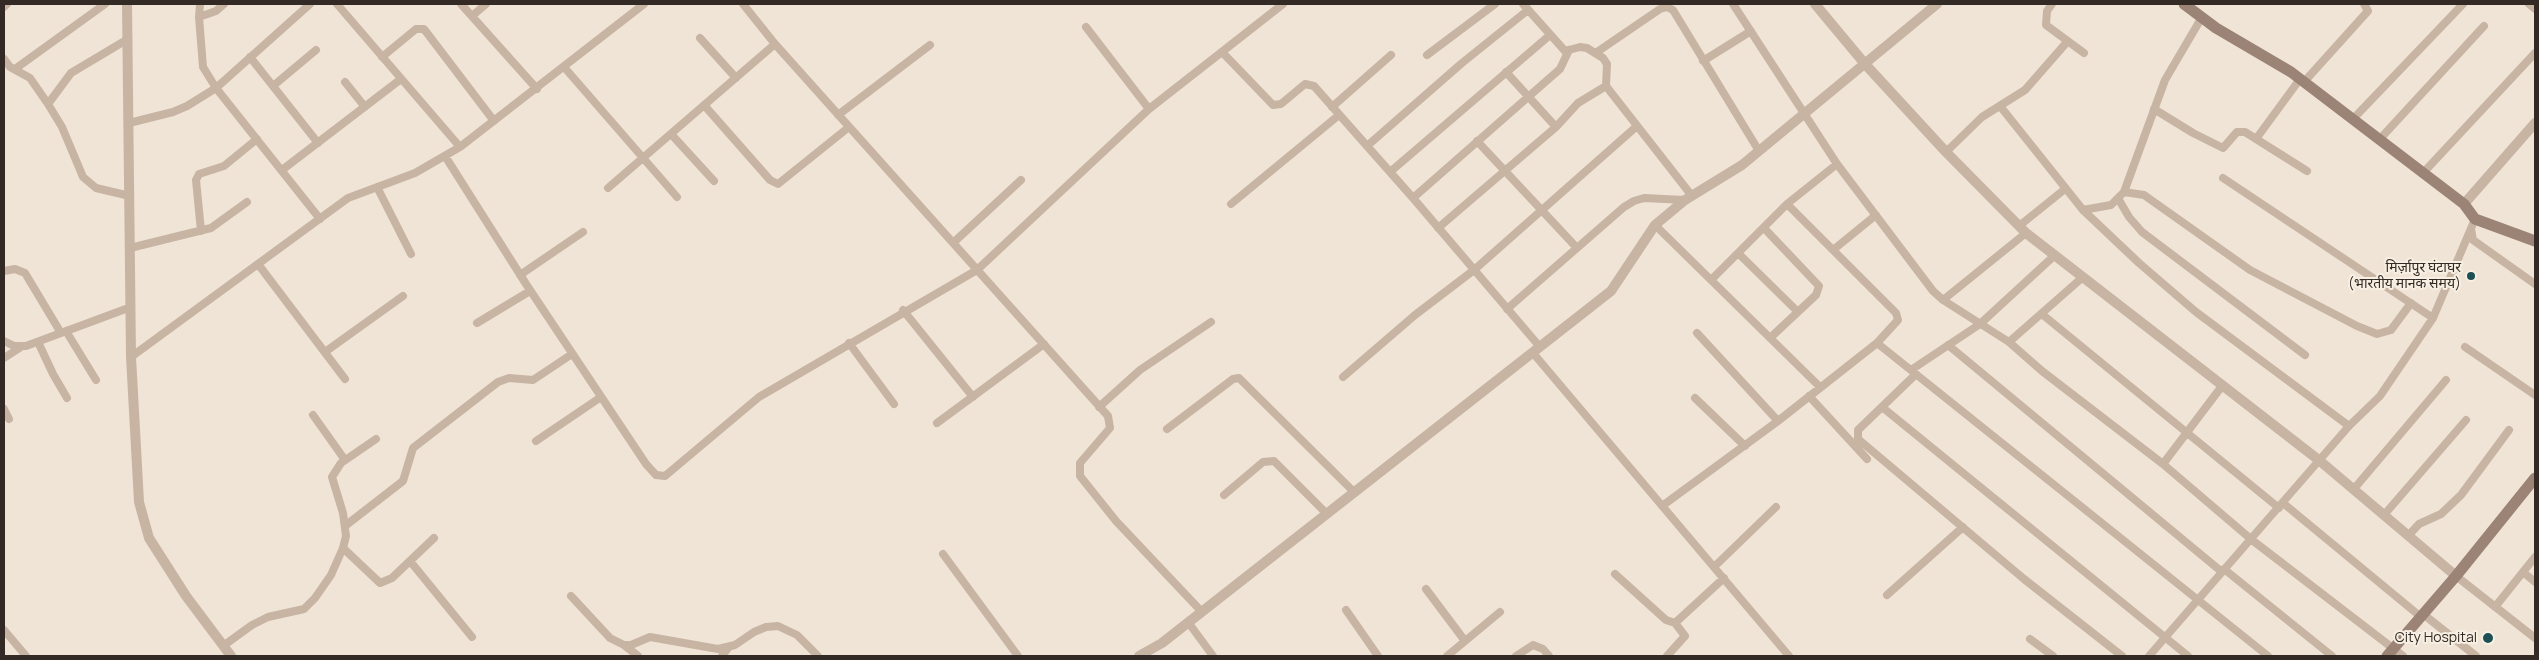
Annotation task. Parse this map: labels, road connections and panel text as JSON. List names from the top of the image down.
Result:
{
  "places": ["मिर्ज़ापुर घंटाघर (भारतीय मानक समय)", "City Hospital"]
}
